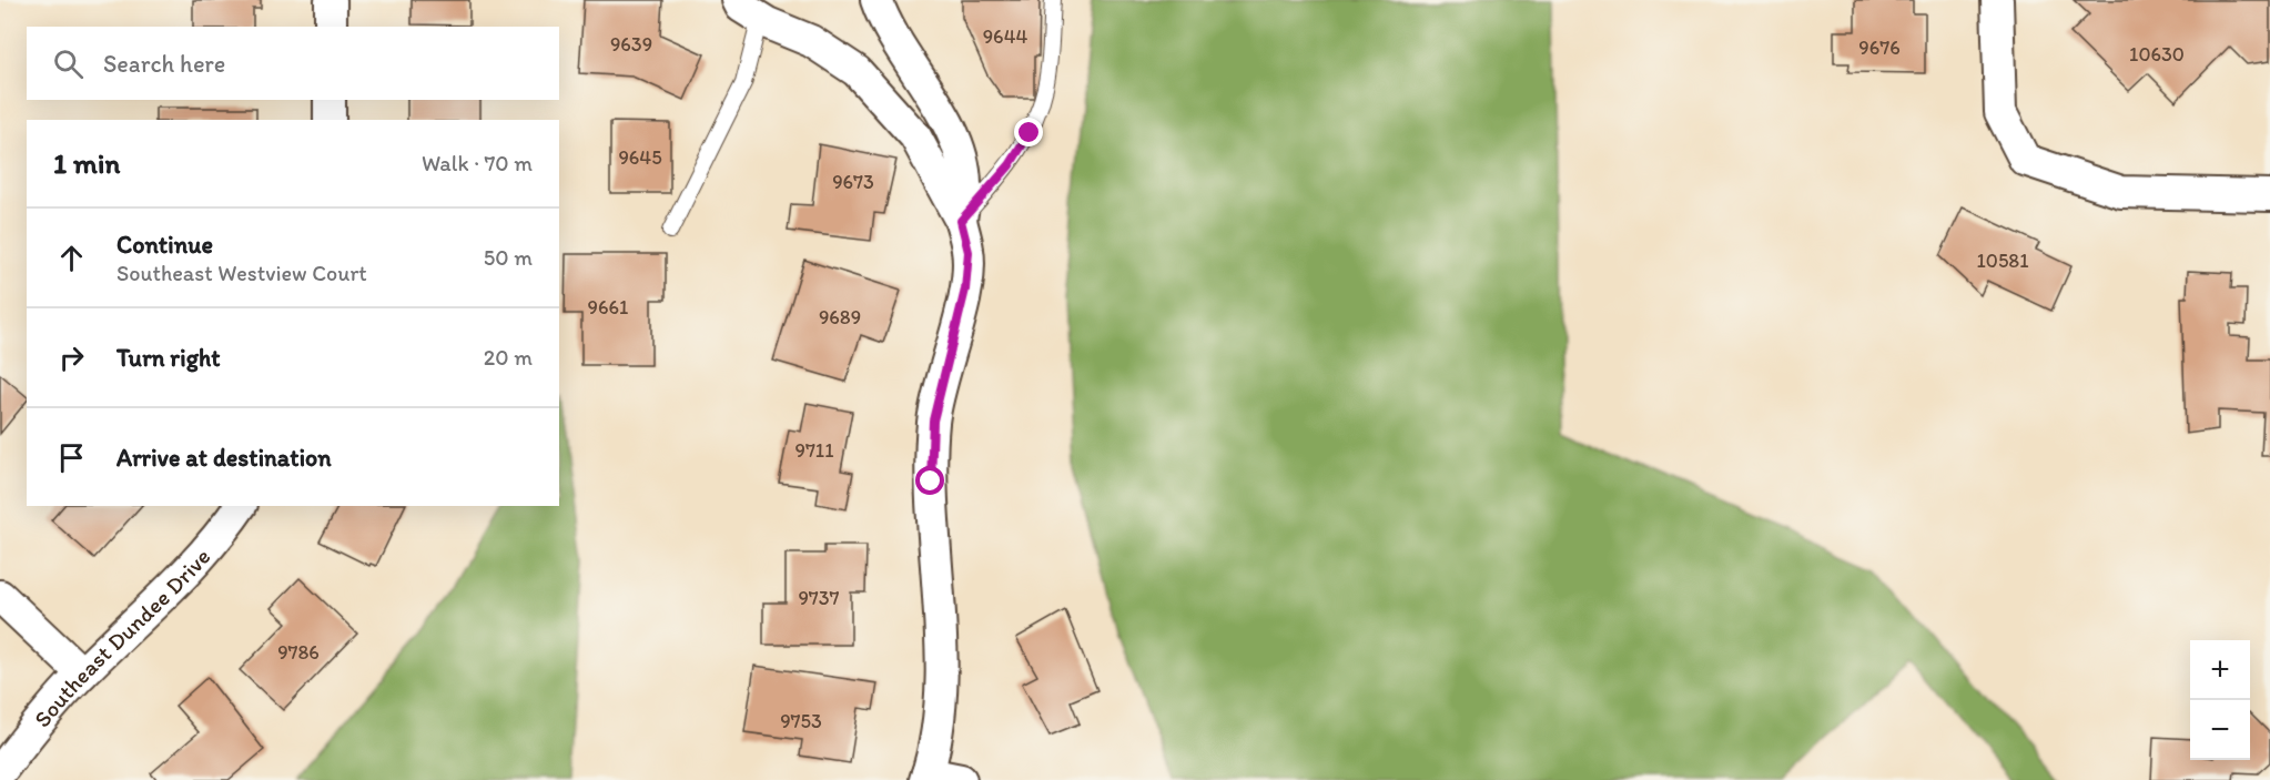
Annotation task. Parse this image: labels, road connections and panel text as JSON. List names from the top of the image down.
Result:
{
  "streets": {
    "street": ["Southeast Dundee Drive"]
  },
  "house_numbers": [
    "9644",
    "9639",
    "9676",
    "10630",
    "9645",
    "9673",
    "10581",
    "9661",
    "9689",
    "9711",
    "9737",
    "9786",
    "9753"
  ],
  "page": {
    "search": "Search here",
    "heading": ["1 min", "Walk · 70 m"],
    "list": [
      ["Continue", "Southeast Westview Court", "50 m"],
      ["Turn right", "20 m"],
      "Arrive at destination"
    ],
    "map_buttons": ["+", "−"]
  }
}
